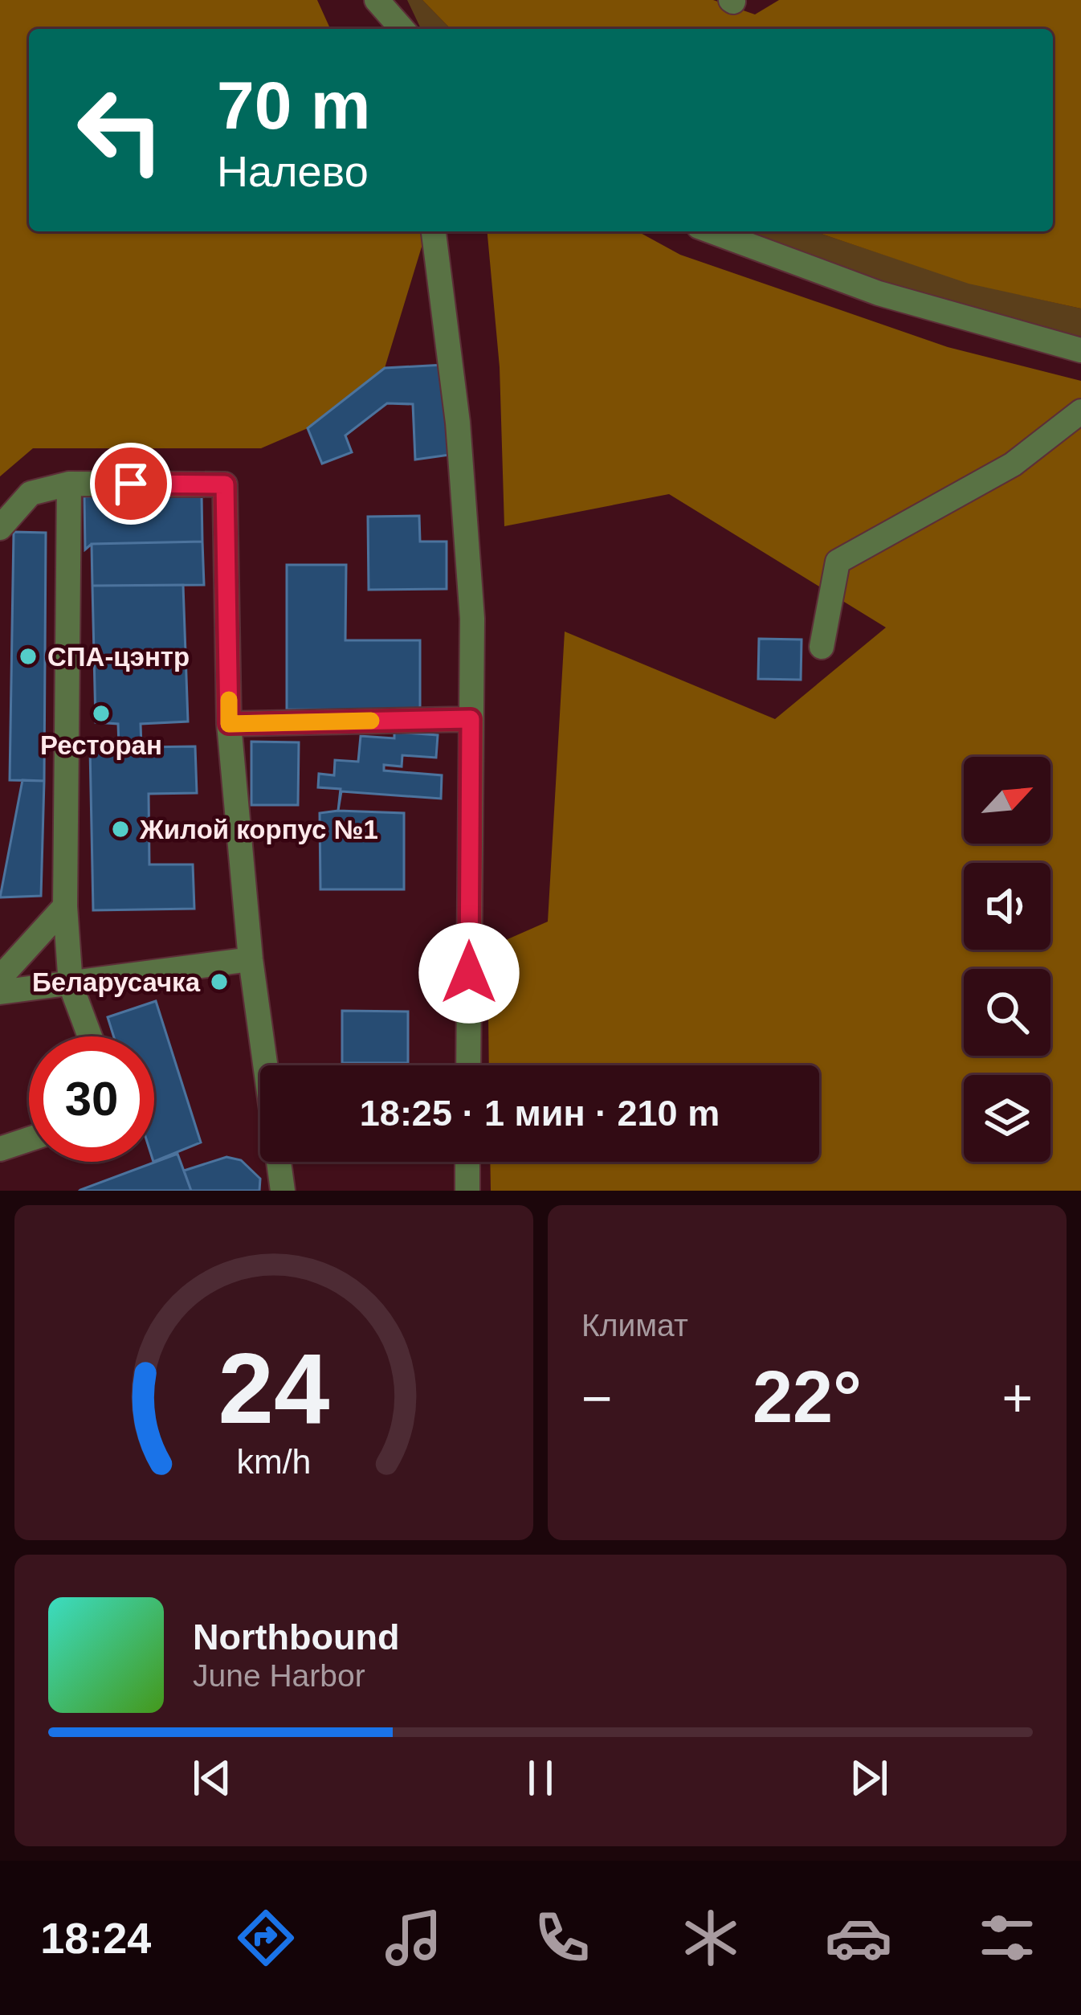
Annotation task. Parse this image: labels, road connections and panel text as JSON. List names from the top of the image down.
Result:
{
  "places": [
    "СПА-цэнтр",
    "Ресторан",
    "Жилой корпус №1",
    "Беларусачка"
  ],
  "north": "top right",
  "page": {
    "turn": ["70 m", "Налево"],
    "limit": "30",
    "trip": "18:25 · 1 мин · 210 m",
    "tile": "Климат",
    "heat": ["−", "22°", "+"],
    "song": ["Northbound", "June Harbor"],
    "tabs": "18:24",
    "gauge": ["24", "km/h"]
  }
}
